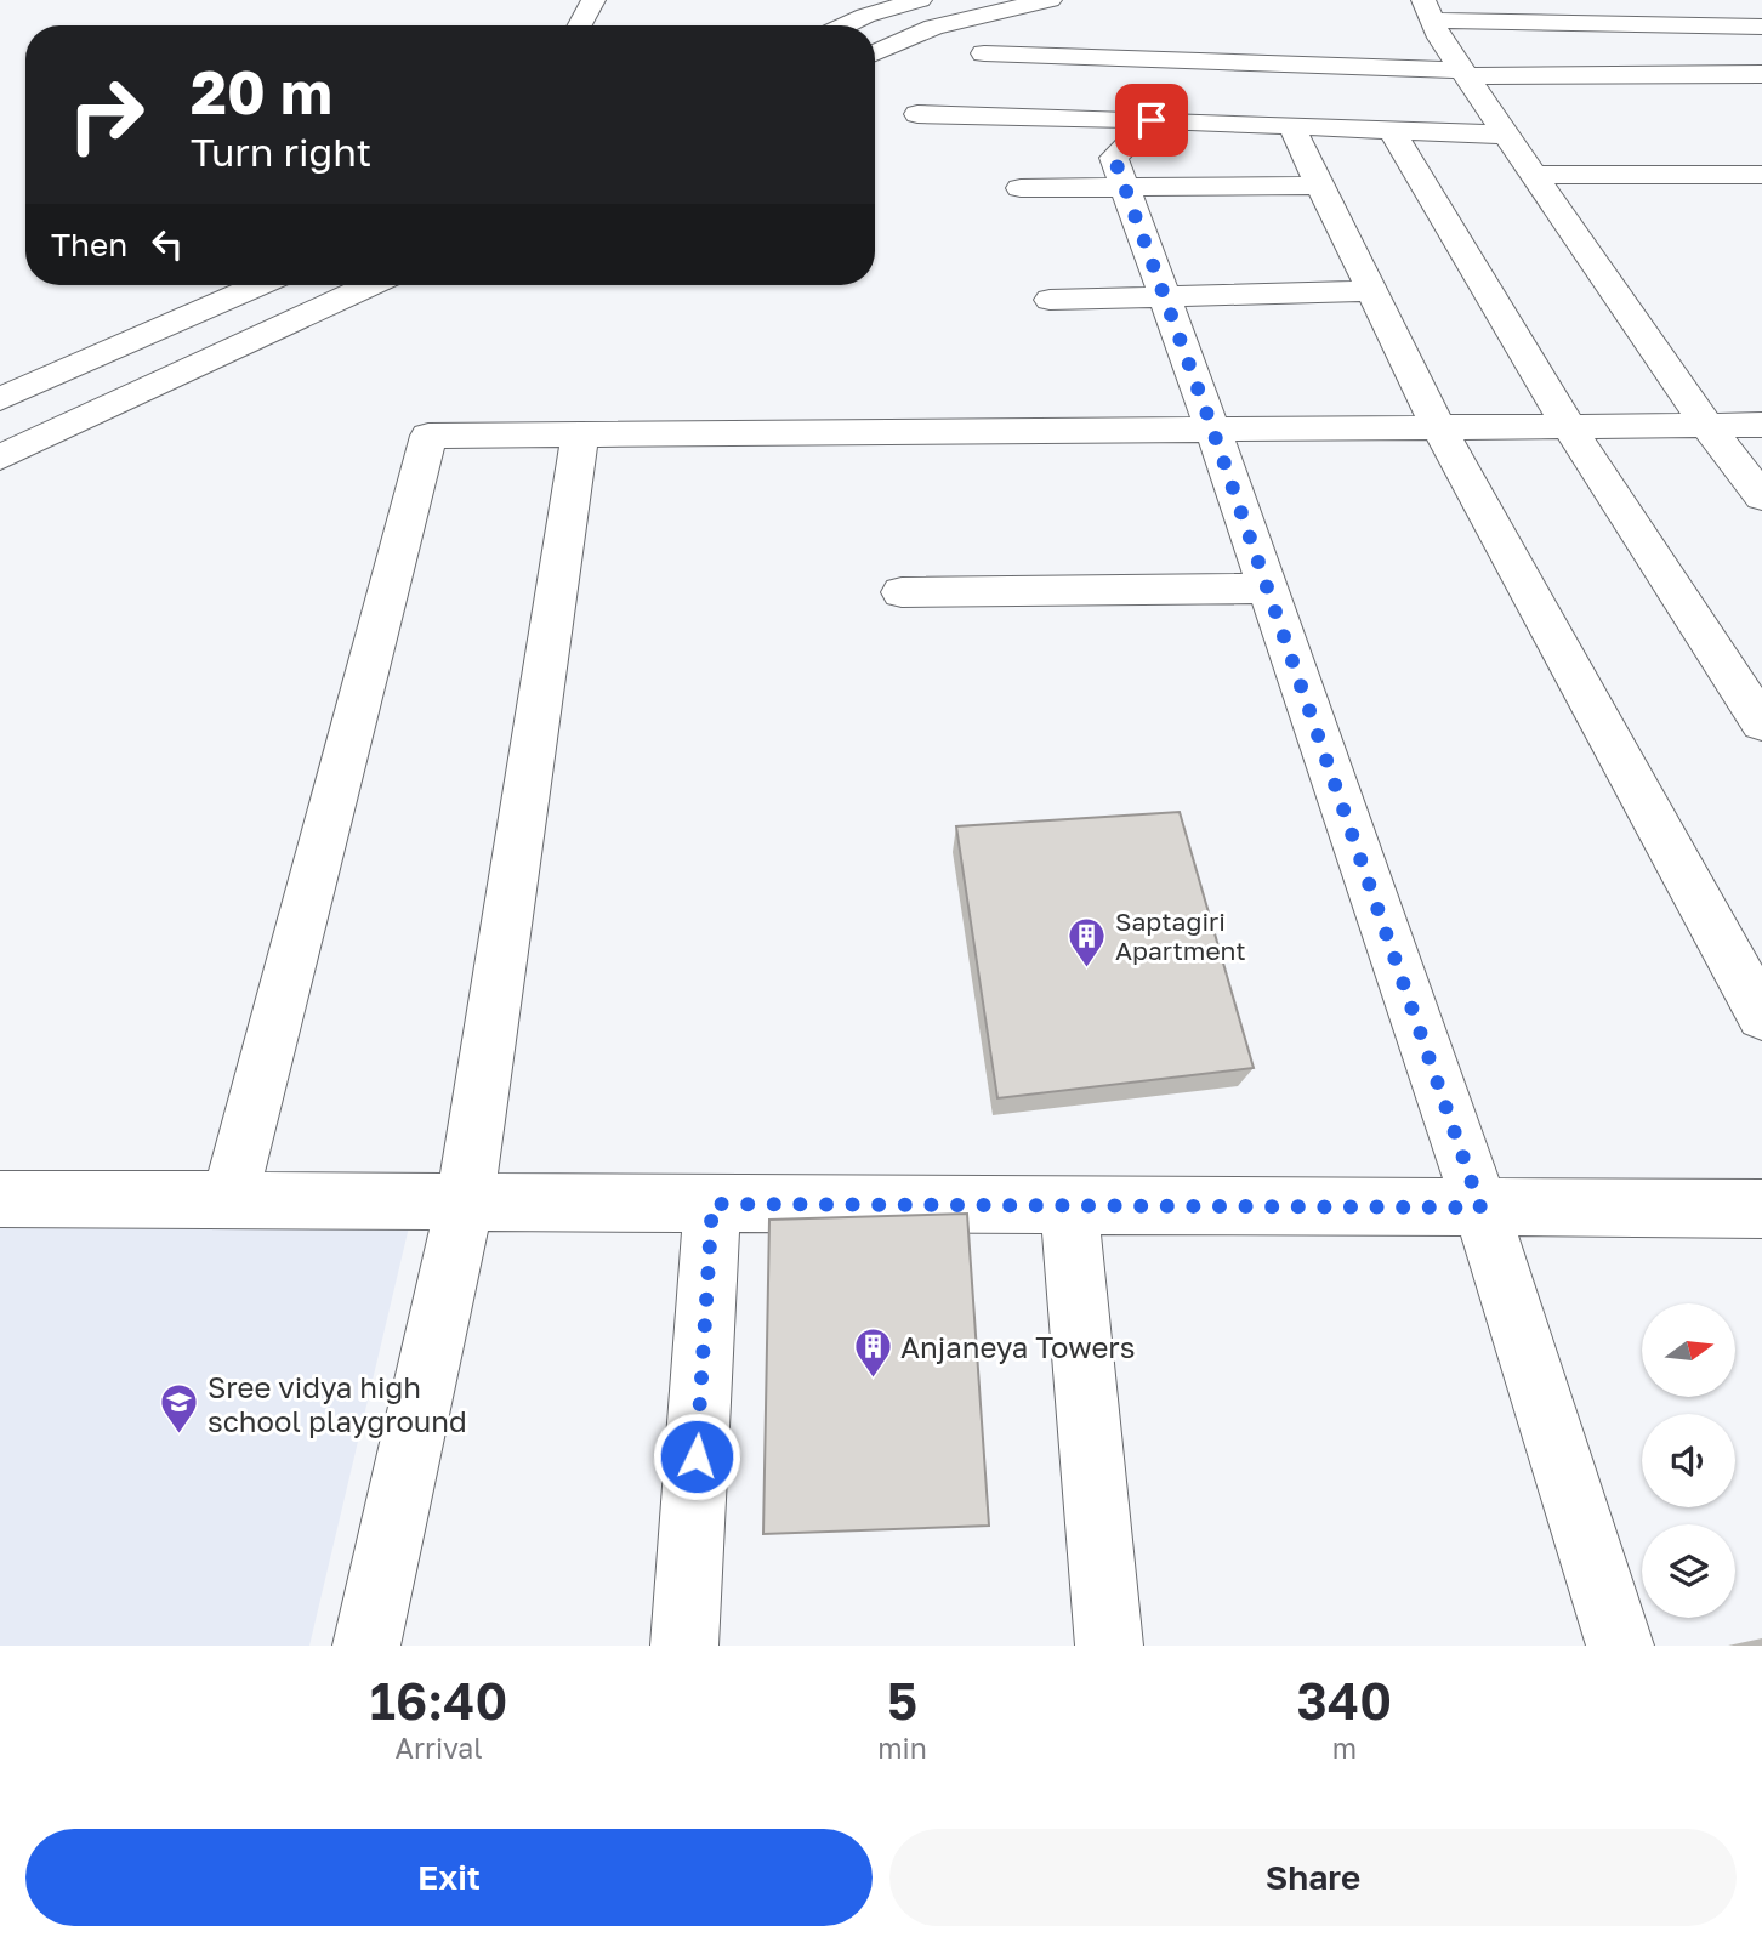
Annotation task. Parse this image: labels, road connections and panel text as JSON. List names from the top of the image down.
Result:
{
  "places": {
    "building": ["Saptagiri Apartment", "Anjaneya Towers"],
    "school or university": ["Sree vidya high school playground"]
  },
  "north": "right",
  "page": {
    "turn": ["20 m", "Turn right"],
    "then": "Then",
    "eta": [
      "16:40",
      "Arrival",
      "5",
      "min",
      "340",
      "m"
    ],
    "buttons": ["Exit", "Share"]
  }
}
